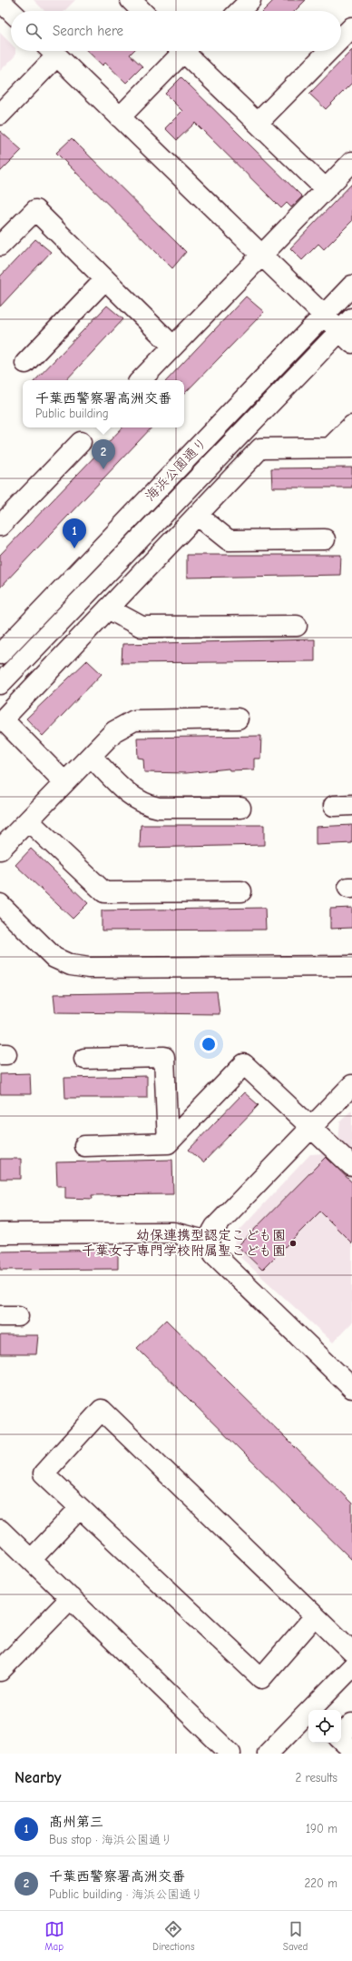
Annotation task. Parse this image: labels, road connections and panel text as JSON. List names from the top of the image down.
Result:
{
  "streets": {
    "street": ["海浜公園通り"]
  },
  "places": ["幼保連携型認定こども園 千葉女子専門学校附属聖こども園"],
  "page": {
    "search": "Search here",
    "popup": ["千葉西警察署高洲交番", "Public building"],
    "pins": ["2", "1"],
    "heading": ["Nearby", "2 results"],
    "list": [
      {
        "mark": "1",
        "name": "髙州第三",
        "note": "Bus stop · 海浜公園通り",
        "value": "190 m"
      },
      {
        "mark": "2",
        "name": "千葉西警察署高洲交番",
        "note": "Public building · 海浜公園通り",
        "value": "220 m"
      }
    ],
    "nav": ["Map", "Directions", "Saved"]
  }
}
